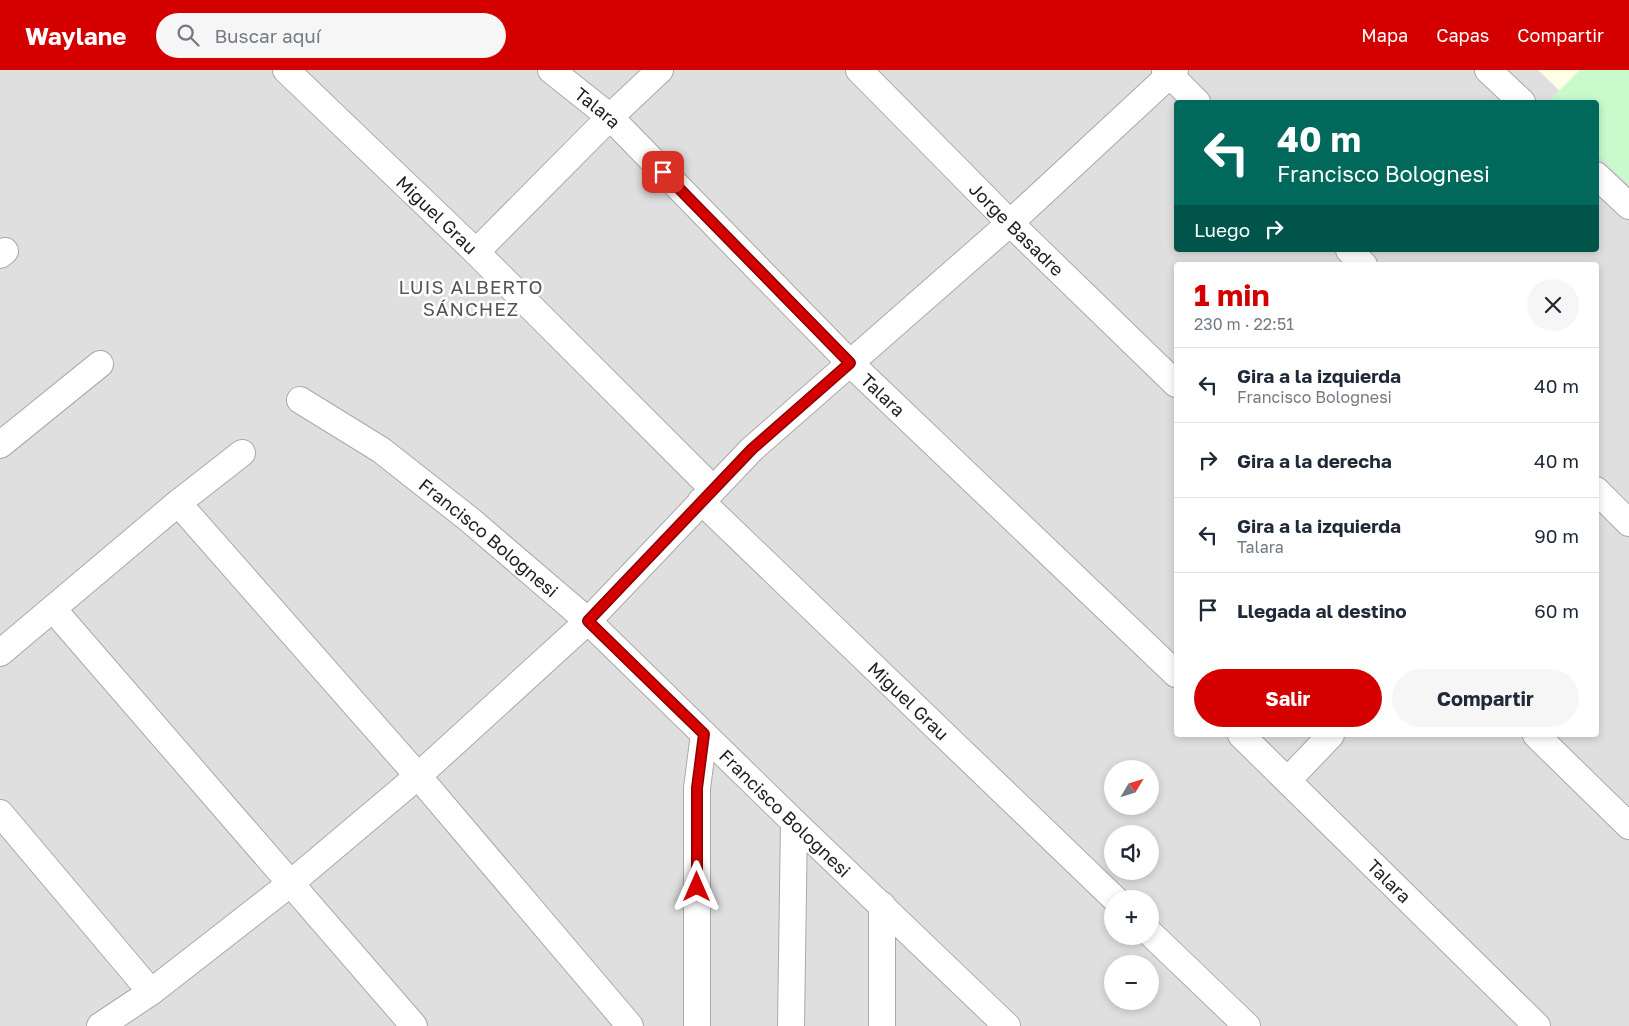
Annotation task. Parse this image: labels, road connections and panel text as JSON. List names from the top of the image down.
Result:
{
  "streets": {
    "street": [
      "Talara",
      "Miguel Grau",
      "Jorge Basadre",
      "Francisco Bolognesi"
    ]
  },
  "districts": ["LUIS ALBERTO SÁNCHEZ"],
  "north": "top right",
  "page": {
    "header": "Waylane",
    "search": "Buscar aquí",
    "nav": ["Mapa", "Capas", "Compartir"],
    "turn": ["40 m", "Francisco Bolognesi"],
    "then": "Luego",
    "heading": ["1 min", "230 m · 22:51"],
    "list": [
      {
        "name": "Gira a la izquierda",
        "note": "Francisco Bolognesi",
        "value": "40 m"
      },
      {
        "name": "Gira a la derecha",
        "value": "40 m"
      },
      {
        "name": "Gira a la izquierda",
        "note": "Talara",
        "value": "90 m"
      },
      {
        "name": "Llegada al destino",
        "value": "60 m"
      }
    ],
    "buttons": ["Salir", "Compartir"],
    "map_buttons": ["+", "−"]
  }
}
